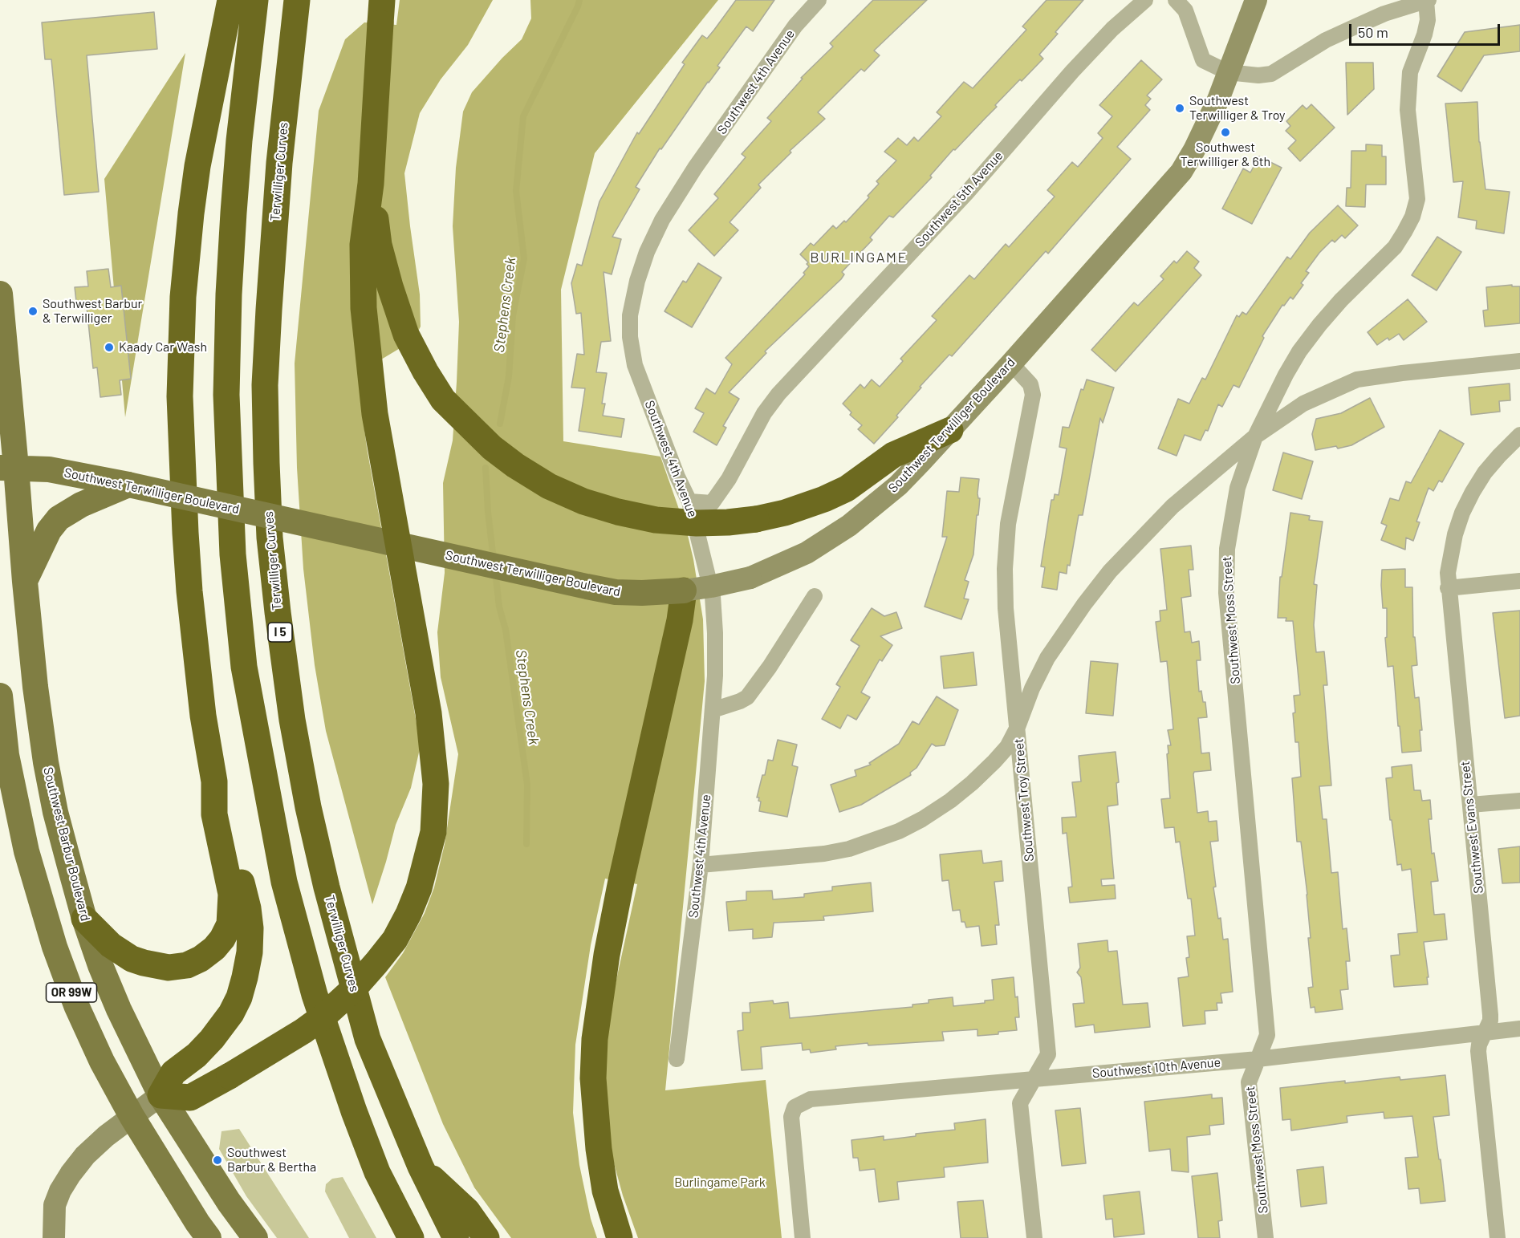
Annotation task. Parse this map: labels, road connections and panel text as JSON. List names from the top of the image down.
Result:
{
  "streets": {
    "highway": ["Terwilliger Curves", "I 5"],
    "main road": ["Southwest Terwilliger Boulevard", "Southwest Barbur Boulevard", "OR 99W"],
    "street": [
      "Southwest 4th Avenue",
      "Southwest 5th Avenue",
      "Southwest Moss Street",
      "Southwest Troy Street",
      "Southwest Evans Street",
      "Southwest 10th Avenue"
    ]
  },
  "crossings": [
    ["Southwest 4th Avenue", "Southwest 5th Avenue"],
    ["Southwest Terwilliger Boulevard", "Southwest Troy Street"],
    ["Southwest Terwilliger Boulevard", "Southwest Barbur Boulevard"],
    ["Southwest Moss Street", "Southwest 10th Avenue"],
    ["Southwest Troy Street", "Southwest 10th Avenue"],
    ["Southwest Evans Street", "Southwest 10th Avenue"]
  ],
  "districts": ["BURLINGAME"],
  "water": ["Stephens Creek"],
  "parks": ["Burlingame Park"],
  "places": [
    "Southwest Terwilliger & Troy",
    "Southwest Terwilliger & 6th",
    "Southwest Barbur & Terwilliger",
    "Kaady Car Wash",
    "Southwest Barbur & Bertha"
  ],
  "scale_bar": "50 m"
}
